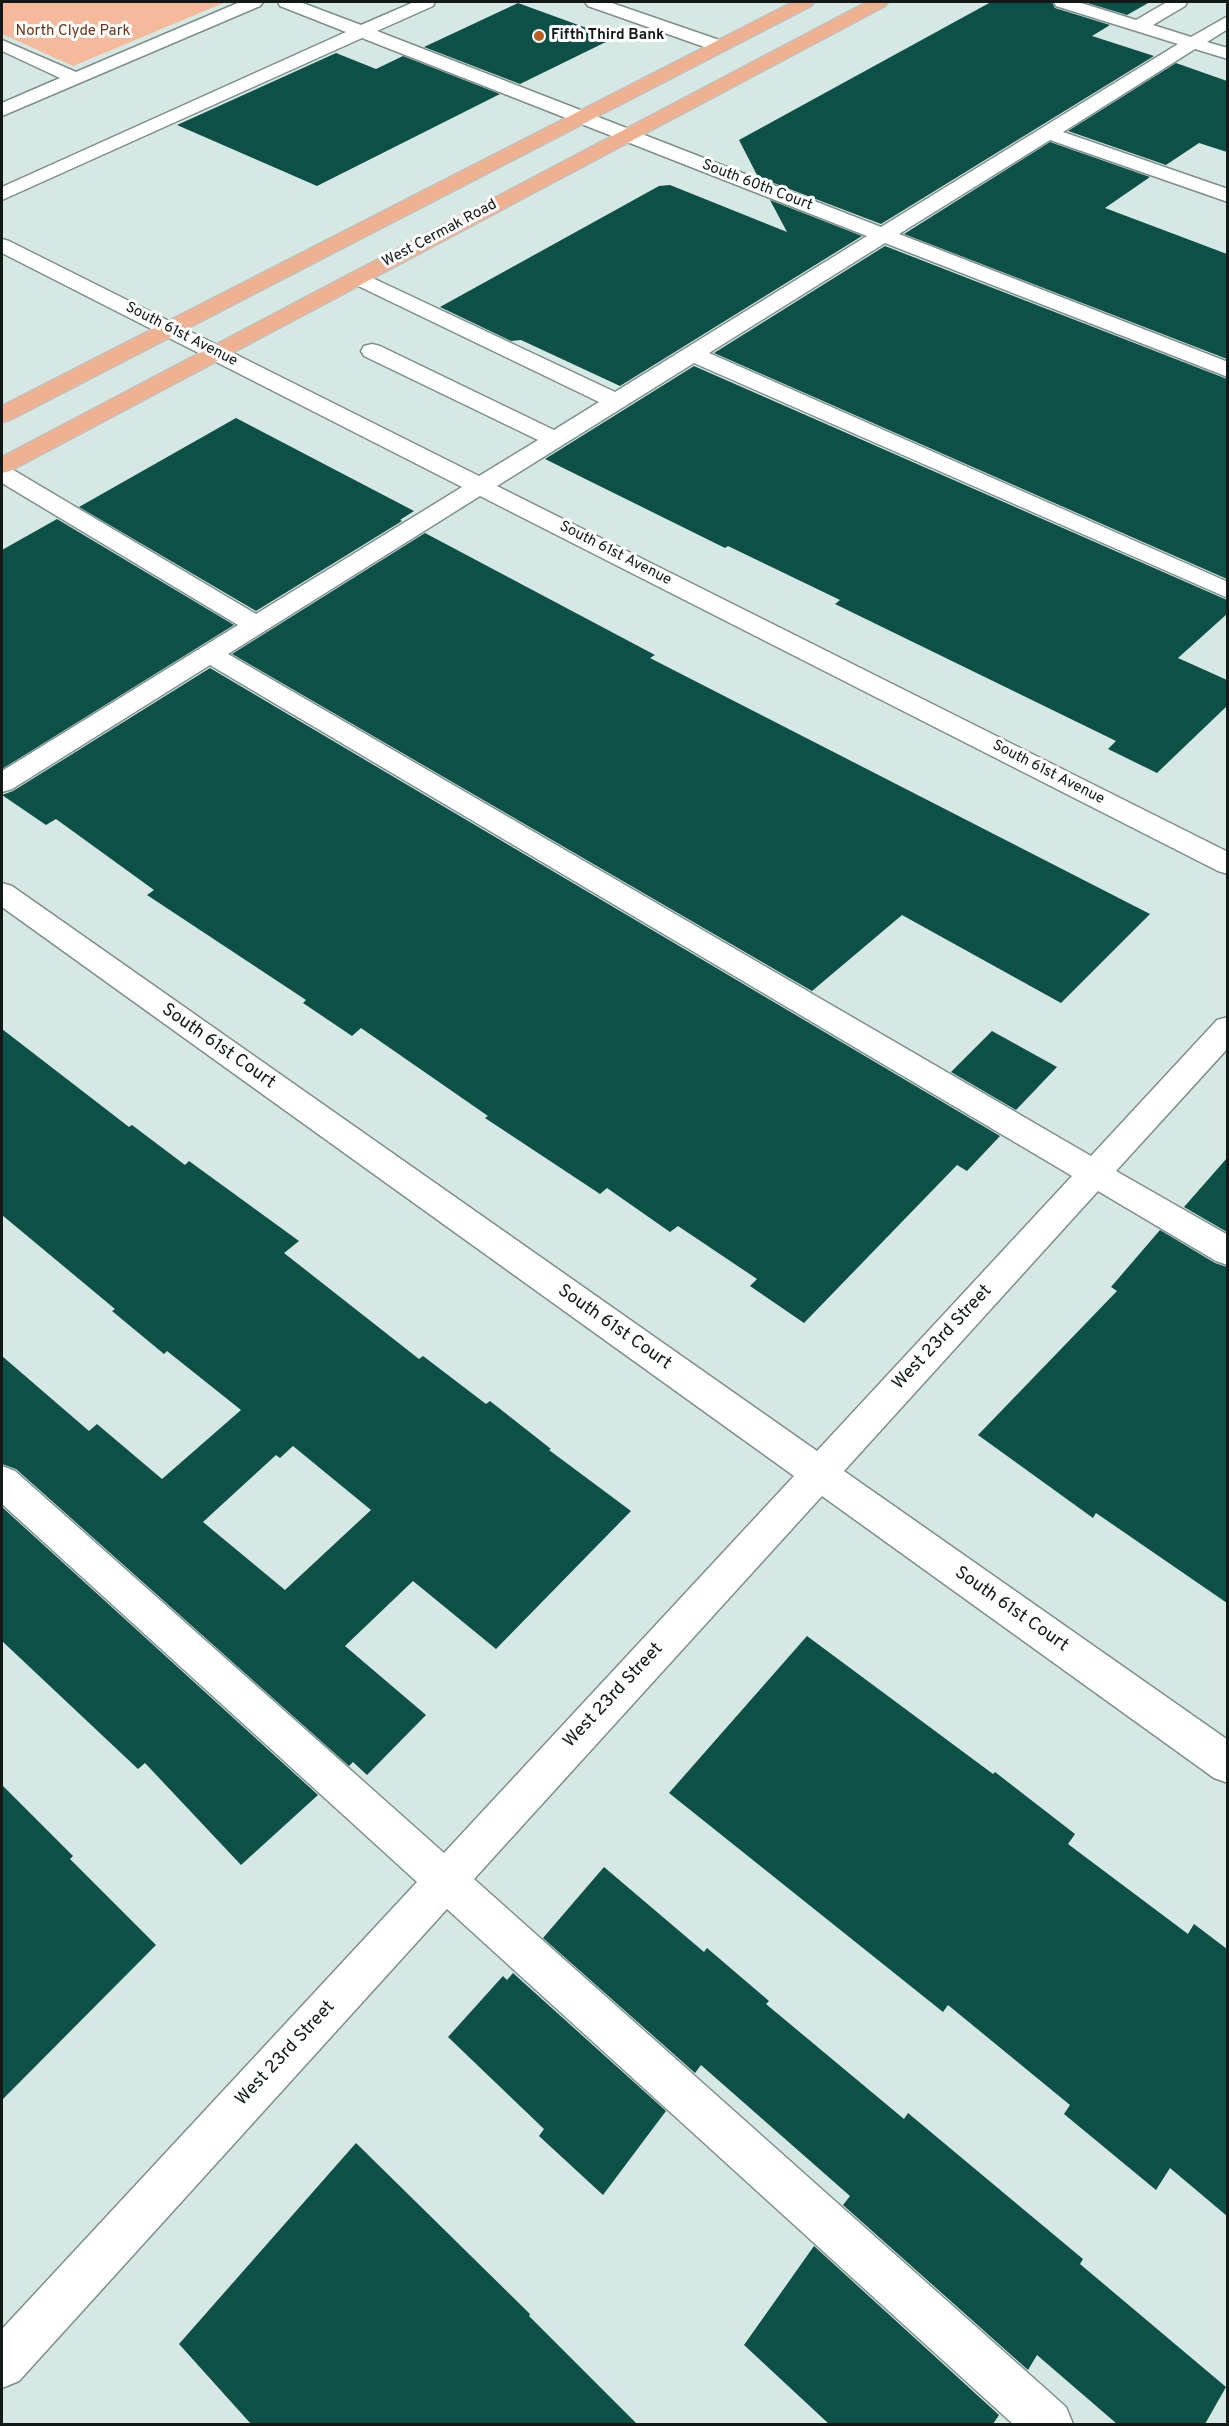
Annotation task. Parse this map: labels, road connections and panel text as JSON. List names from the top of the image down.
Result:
{
  "streets": {
    "main road": ["West Cermak Road"],
    "street": [
      "South 60th Court",
      "South 61st Avenue",
      "South 61st Court",
      "West 23rd Street"
    ]
  },
  "crossings": [
    ["South 60th Court", "West Cermak Road"],
    ["West Cermak Road", "South 61st Avenue"],
    ["South 61st Court", "West 23rd Street"]
  ],
  "parks": ["North Clyde Park"],
  "places": ["Fifth Third Bank"]
}
